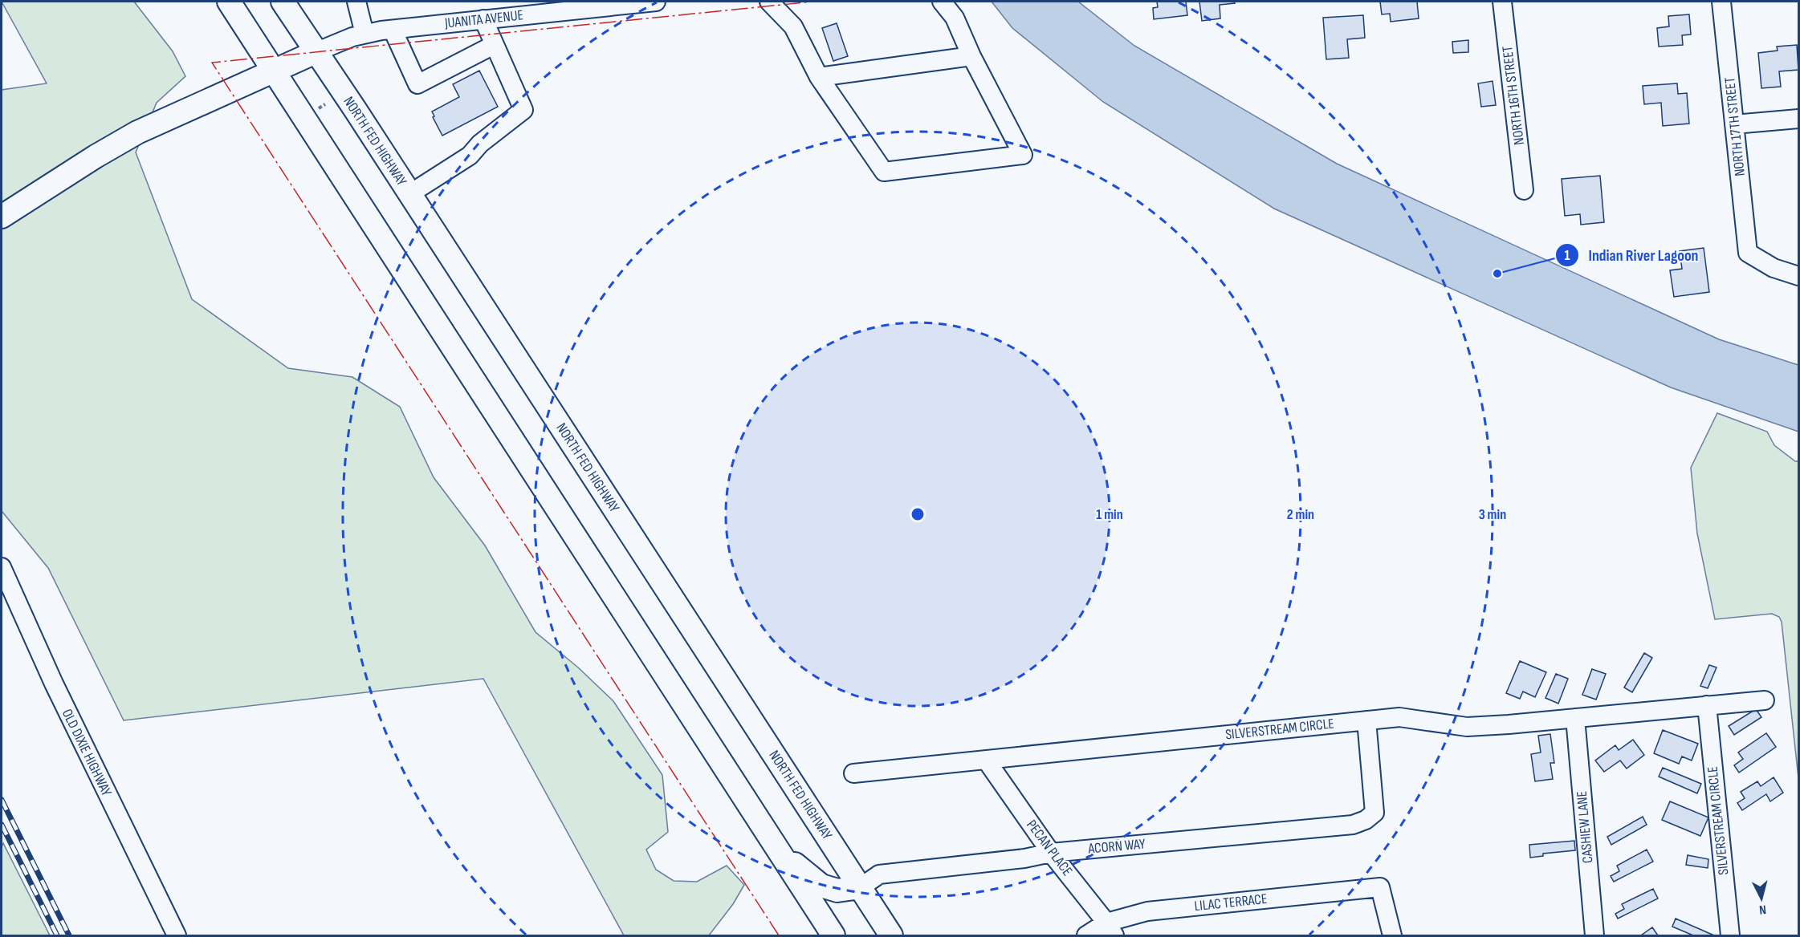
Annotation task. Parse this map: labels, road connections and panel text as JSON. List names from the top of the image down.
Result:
{
  "streets": {
    "main road": ["NORTH FED HIGHWAY"],
    "street": [
      "JUANITA AVENUE",
      "NORTH 16TH STREET",
      "NORTH 17TH STREET",
      "SILVERSTREAM CIRCLE",
      "OLD DIXIE HIGHWAY",
      "CASHIEW LANE",
      "ACORN WAY",
      "PECAN PLACE",
      "LILAC TERRACE"
    ]
  },
  "crossings": [
    ["JUANITA AVENUE", "NORTH FED HIGHWAY"],
    ["NORTH FED HIGHWAY", "ACORN WAY"],
    ["SILVERSTREAM CIRCLE", "CASHIEW LANE"],
    ["SILVERSTREAM CIRCLE", "ACORN WAY"],
    ["SILVERSTREAM CIRCLE", "PECAN PLACE"],
    ["ACORN WAY", "PECAN PLACE"],
    ["PECAN PLACE", "LILAC TERRACE"]
  ],
  "places": ["Indian River Lagoon"],
  "north": "bottom",
  "rings": ["1 min", "2 min", "3 min"]
}
